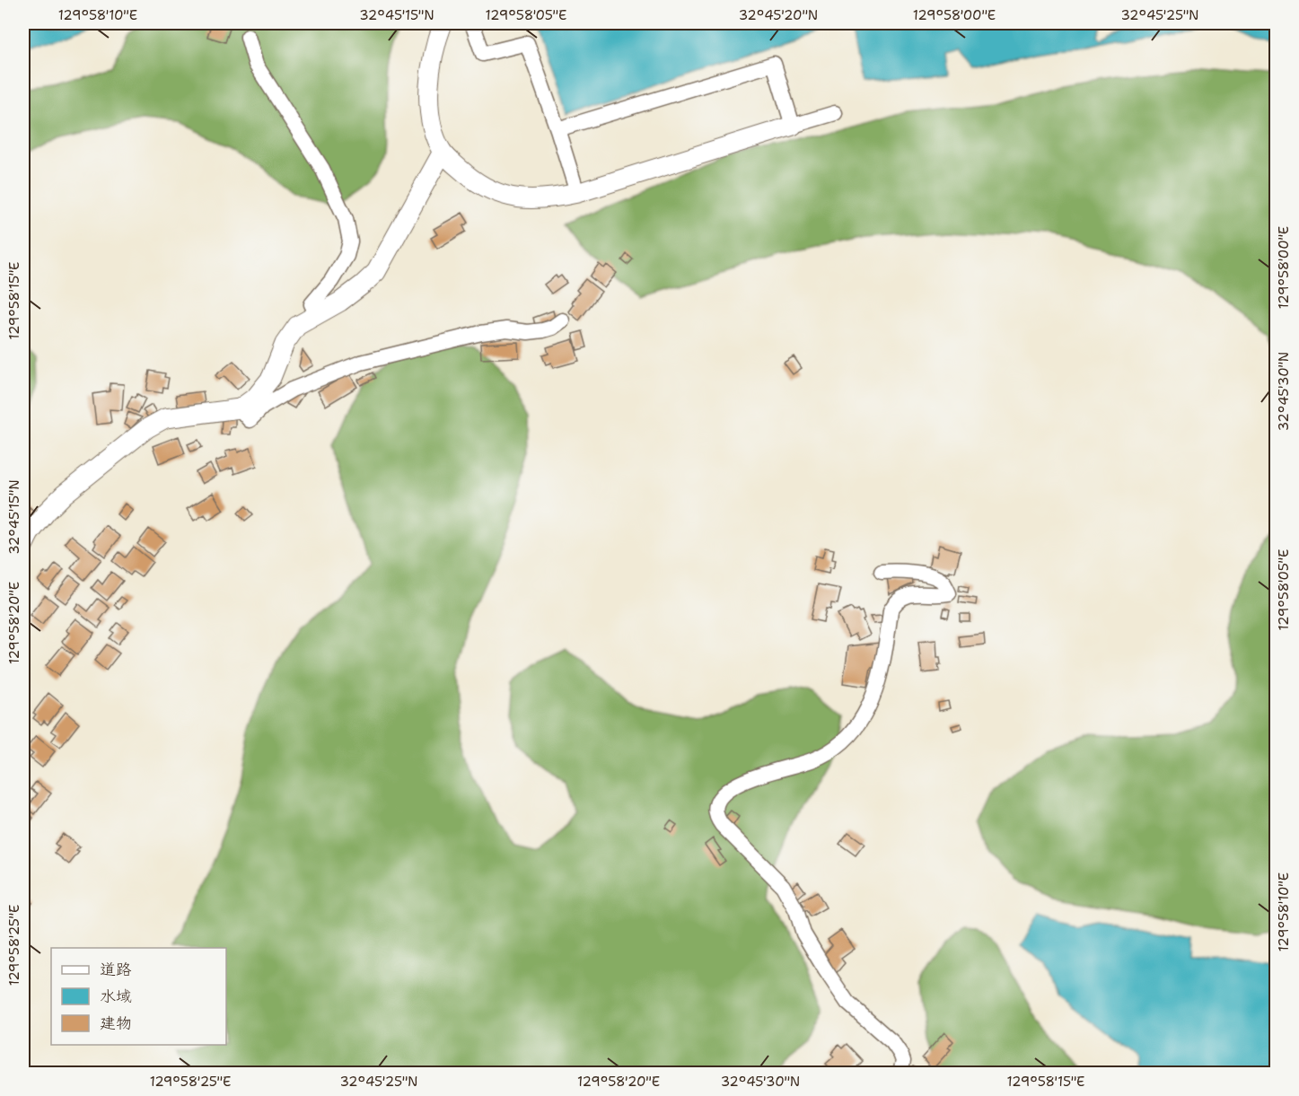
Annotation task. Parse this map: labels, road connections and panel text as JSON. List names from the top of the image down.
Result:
{
  "legend": ["道路", "水域", "建物"],
  "coordinates": [
    "129°58'10\"E",
    "32°45'15\"N",
    "129°58'05\"E",
    "32°45'20\"N",
    "129°58'00\"E",
    "32°45'25\"N",
    "129°58'15\"E",
    "32°45'30\"N",
    "129°58'20\"E",
    "129°58'25\"E"
  ]
}
